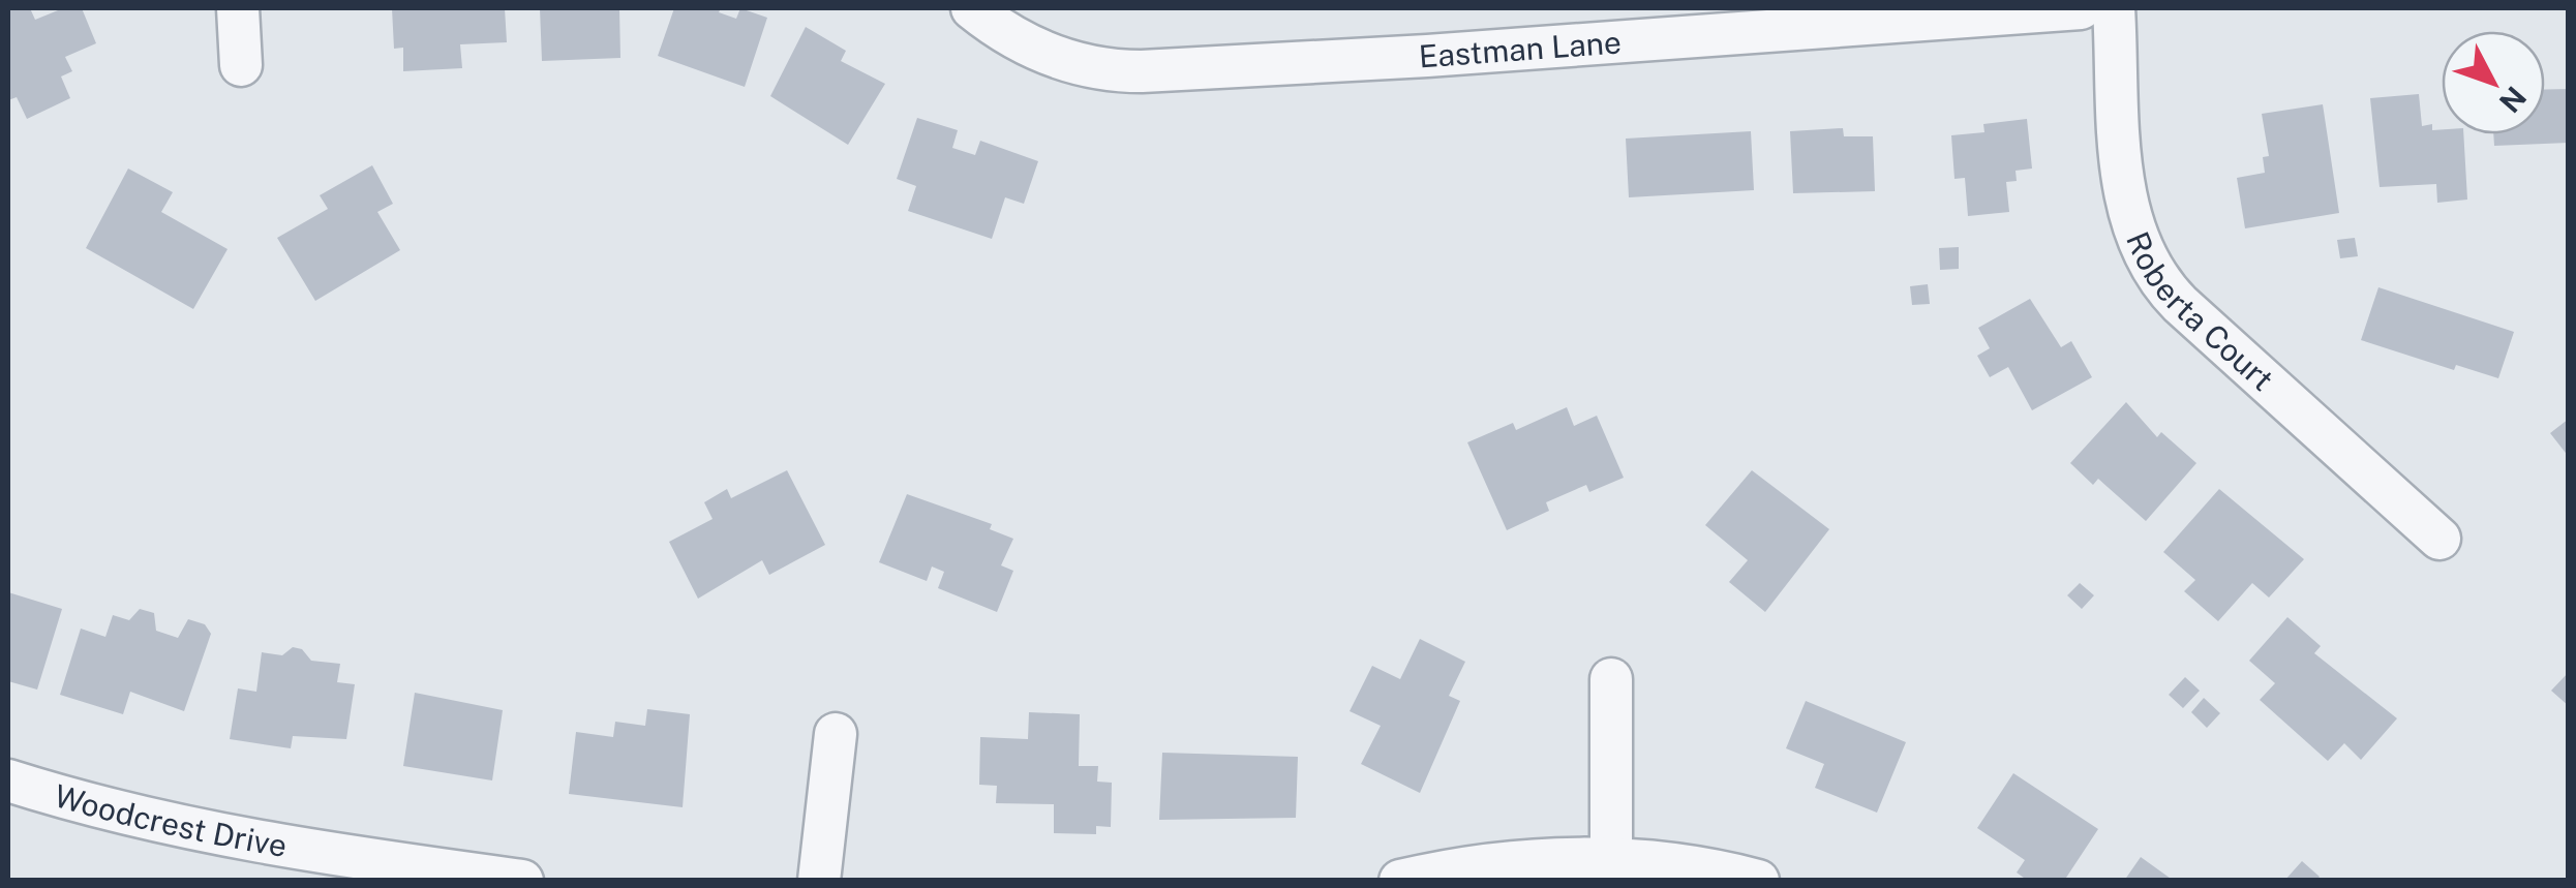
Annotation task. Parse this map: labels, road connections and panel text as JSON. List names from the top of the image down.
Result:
{
  "streets": {
    "street": ["Eastman Lane", "Roberta Court", "Woodcrest Drive"]
  },
  "north": "bottom right"
}
